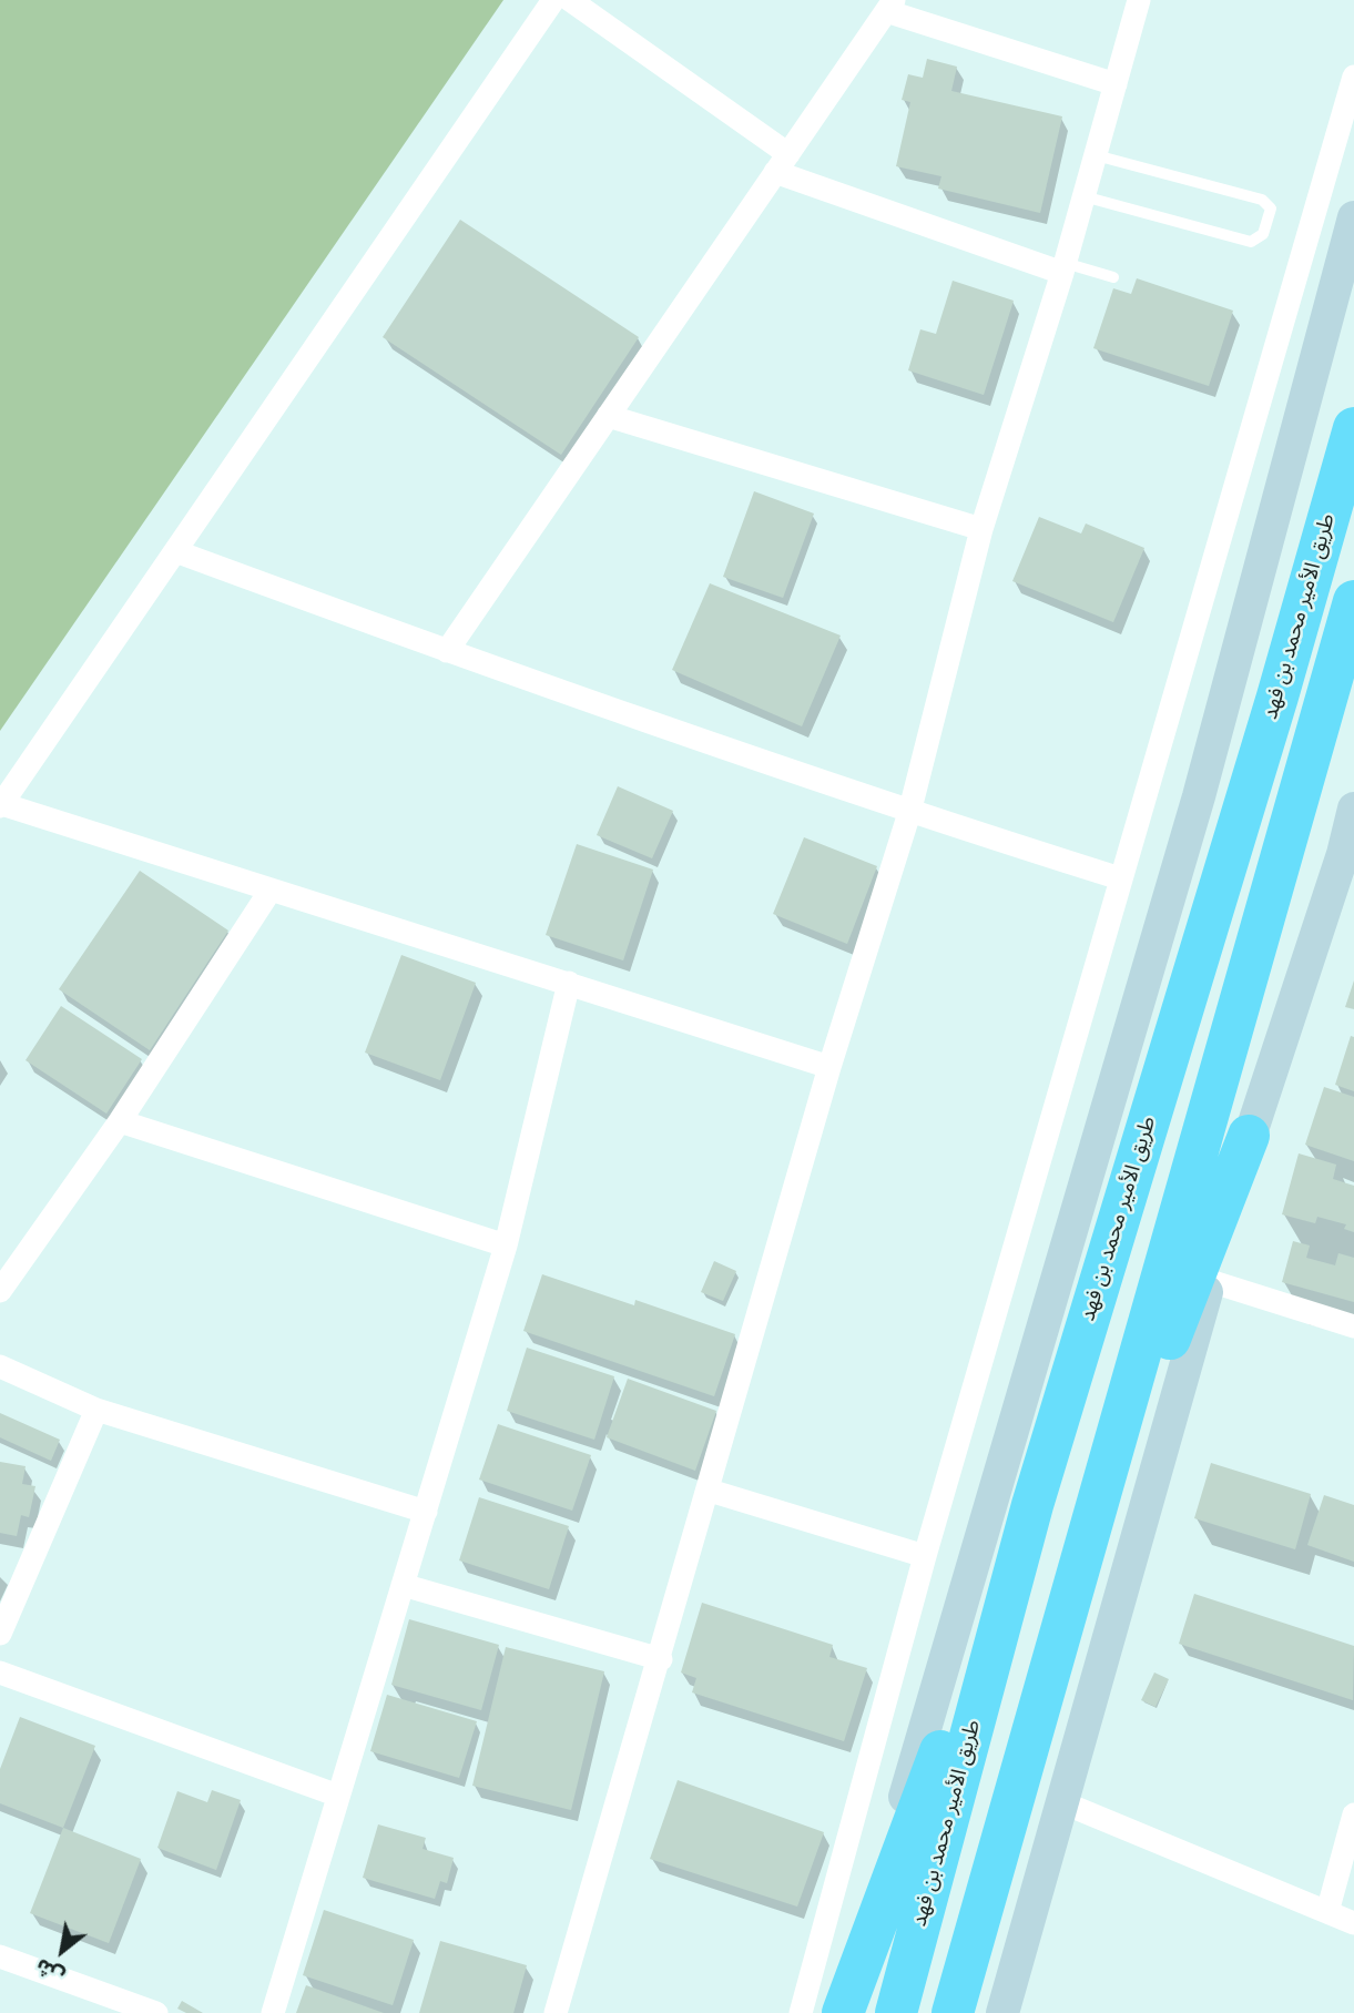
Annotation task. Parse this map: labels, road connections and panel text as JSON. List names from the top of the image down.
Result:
{
  "streets": {
    "highway": ["طريق الأمير محمد بن فهد"]
  },
  "north": "bottom left"
}
